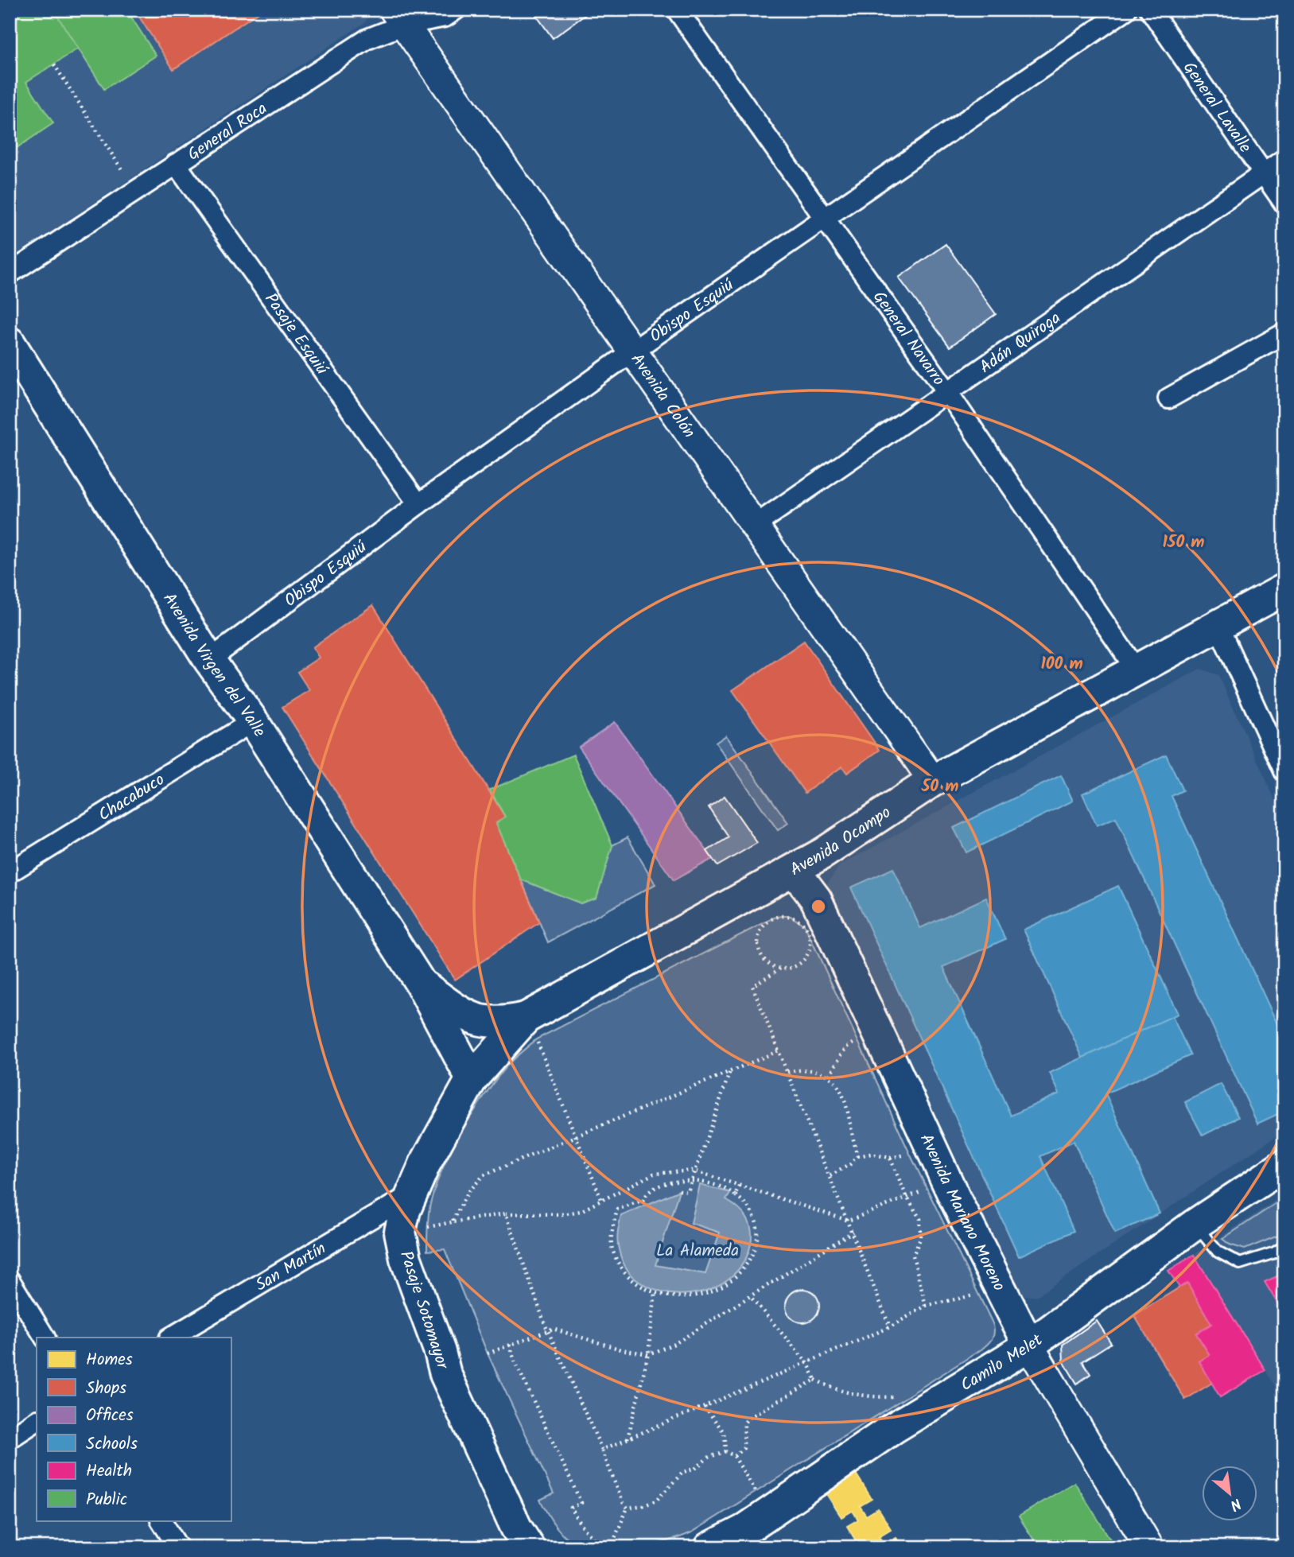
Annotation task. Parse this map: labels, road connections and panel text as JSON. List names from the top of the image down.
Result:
{
  "streets": {
    "main road": [
      "Avenida Virgen del Valle",
      "Avenida Ocampo",
      "Avenida Mariano Moreno",
      "Pasaje Sotomayor",
      "Camilo Melet"
    ],
    "street": [
      "General Lavalle",
      "General Roca",
      "Obispo Esquiú",
      "Pasaje Esquiú",
      "General Navarro",
      "Adán Quiroga",
      "Avenida Colón",
      "Chacabuco",
      "San Martín"
    ]
  },
  "crossings": [
    ["General Lavalle", "Adán Quiroga"],
    ["General Roca", "Pasaje Esquiú"],
    ["General Roca", "Avenida Colón"],
    ["Obispo Esquiú", "Pasaje Esquiú"],
    ["Obispo Esquiú", "General Navarro"],
    ["Obispo Esquiú", "Avenida Colón"],
    ["Obispo Esquiú", "Avenida Virgen del Valle"],
    ["General Navarro", "Adán Quiroga"],
    ["General Navarro", "Avenida Ocampo"],
    ["Adán Quiroga", "Avenida Colón"],
    ["Avenida Colón", "Avenida Ocampo"],
    ["Avenida Virgen del Valle", "Chacabuco"],
    ["Avenida Virgen del Valle", "Avenida Ocampo"],
    ["Avenida Virgen del Valle", "Pasaje Sotomayor"],
    ["Avenida Ocampo", "Avenida Mariano Moreno"],
    ["Avenida Ocampo", "Pasaje Sotomayor"],
    ["Avenida Mariano Moreno", "Camilo Melet"],
    ["San Martín", "Pasaje Sotomayor"]
  ],
  "parks": ["La Alameda"],
  "legend": [
    "Homes",
    "Shops",
    "Offices",
    "Schools",
    "Health",
    "Public"
  ],
  "north": "bottom right",
  "rings": ["150 m", "100 m", "50 m"]
}
